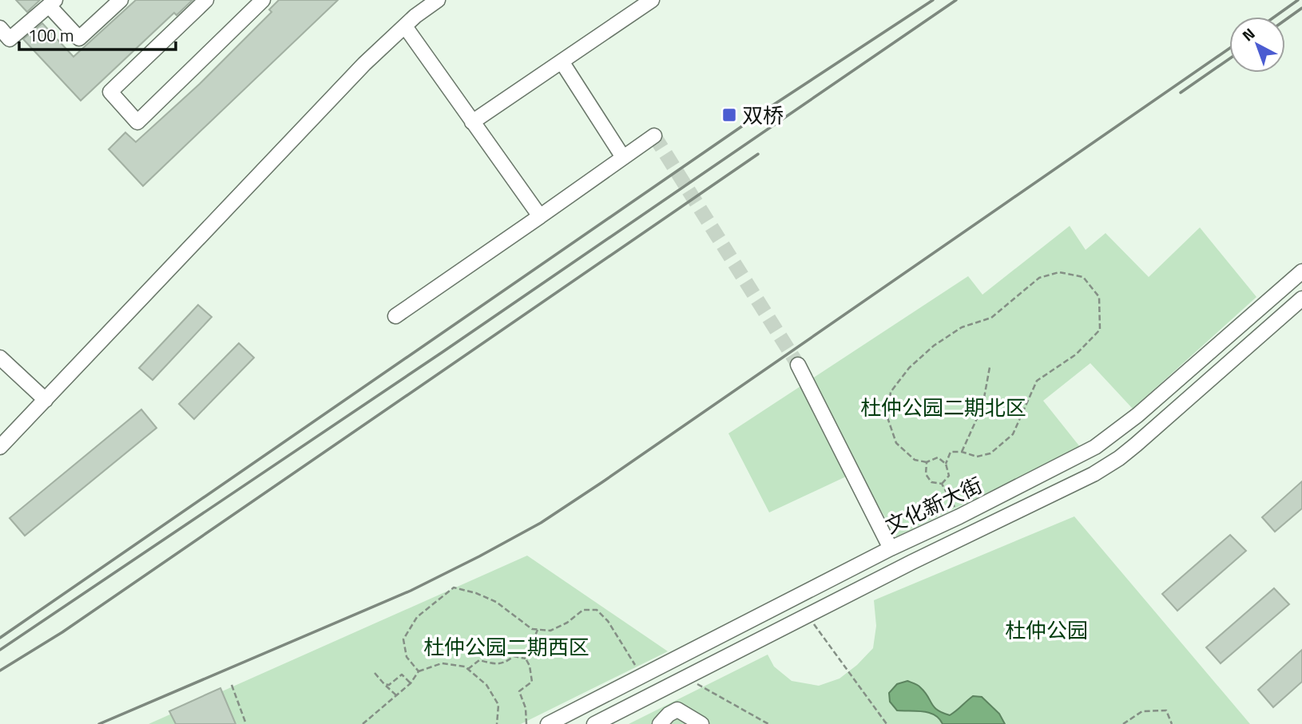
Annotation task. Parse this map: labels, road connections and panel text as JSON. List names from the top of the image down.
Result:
{
  "streets": {
    "street": ["文化新大街"]
  },
  "parks": ["杜仲公园二期北区", "杜仲公园", "杜仲公园二期西区"],
  "places": {
    "transit": ["双桥"]
  },
  "scale_bar": "100 m",
  "north": "top left"
}
